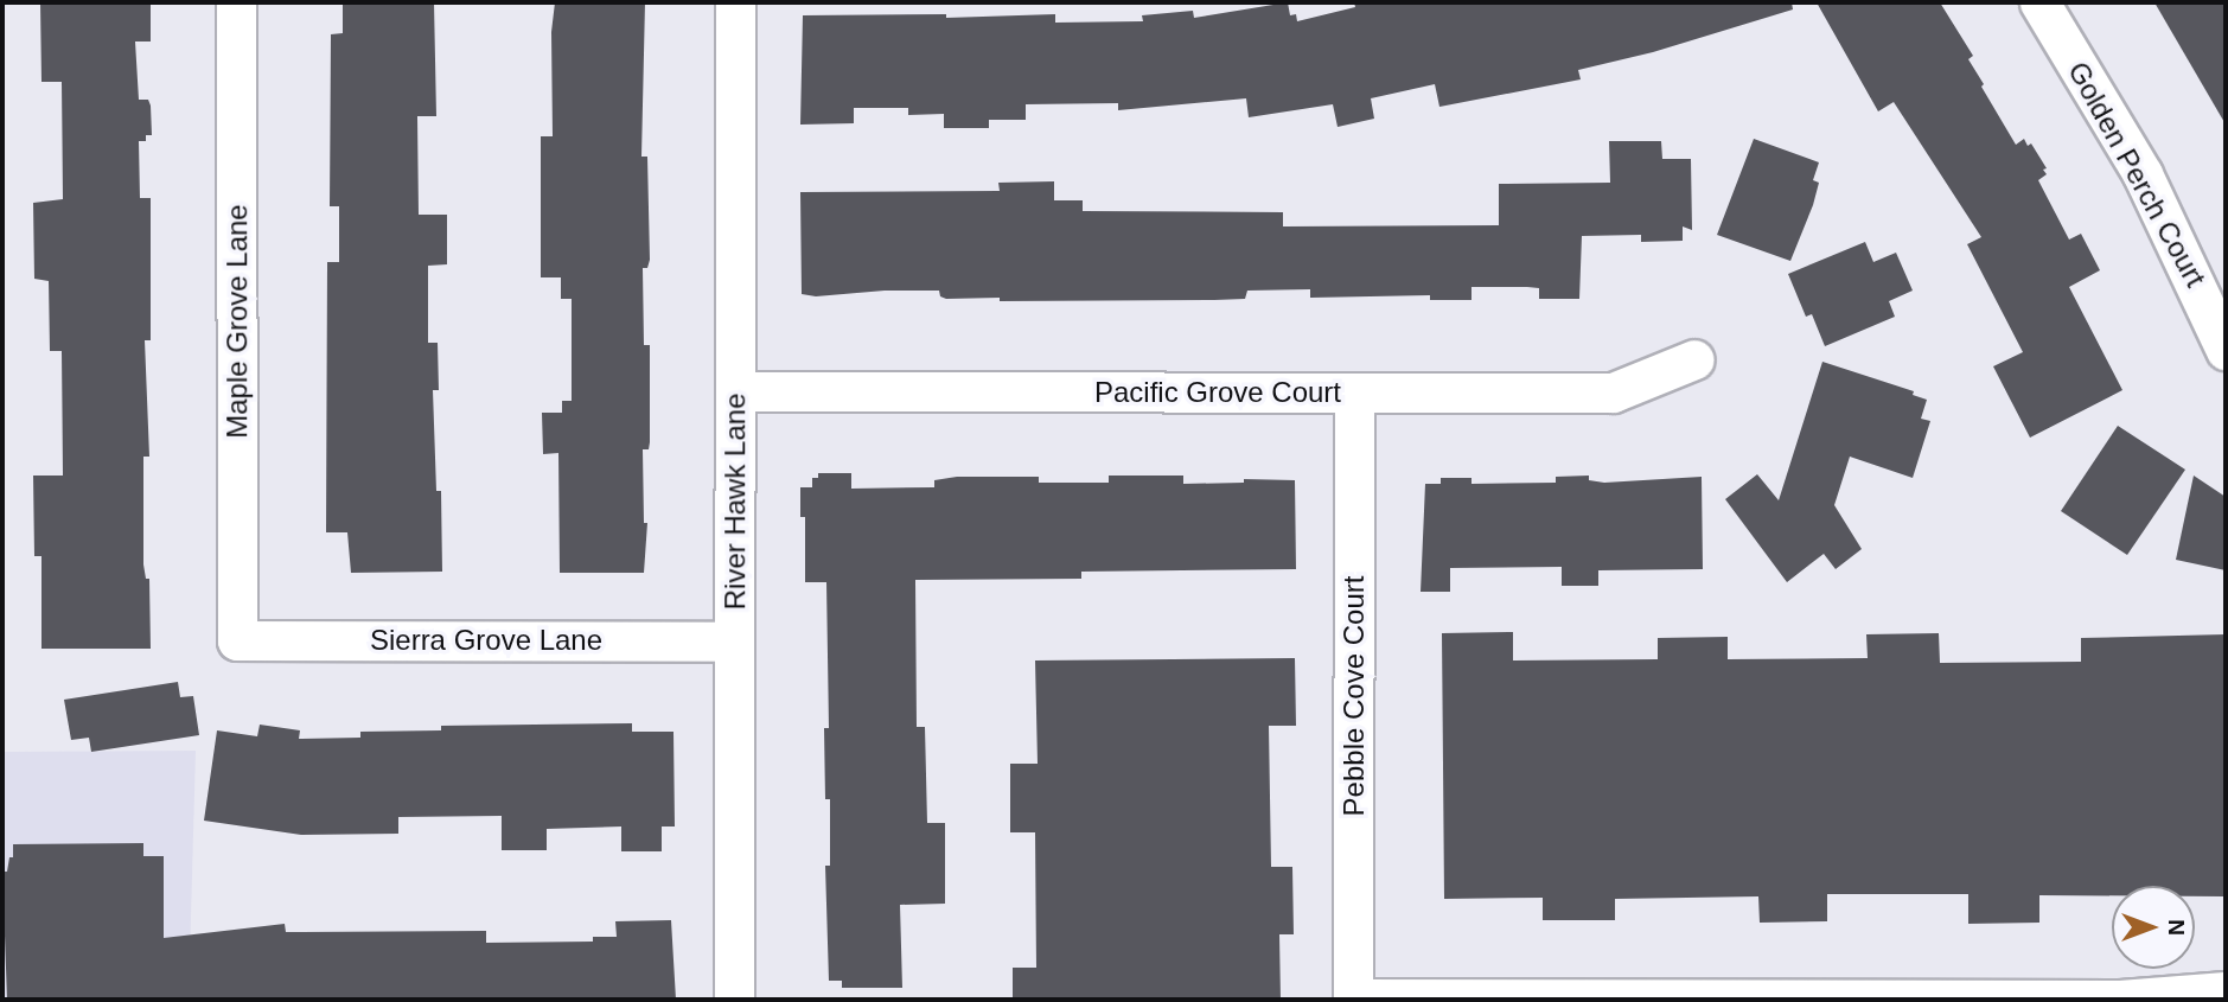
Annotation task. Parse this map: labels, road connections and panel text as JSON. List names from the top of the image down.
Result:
{
  "streets": {
    "street": [
      "Golden Perch Court",
      "Maple Grove Lane",
      "Pacific Grove Court",
      "River Hawk Lane",
      "Sierra Grove Lane",
      "Pebble Cove Court"
    ]
  },
  "crossings": [
    ["Maple Grove Lane", "Sierra Grove Lane"],
    ["Pacific Grove Court", "River Hawk Lane"],
    ["Pacific Grove Court", "Pebble Cove Court"],
    ["River Hawk Lane", "Sierra Grove Lane"]
  ],
  "north": "right"
}
